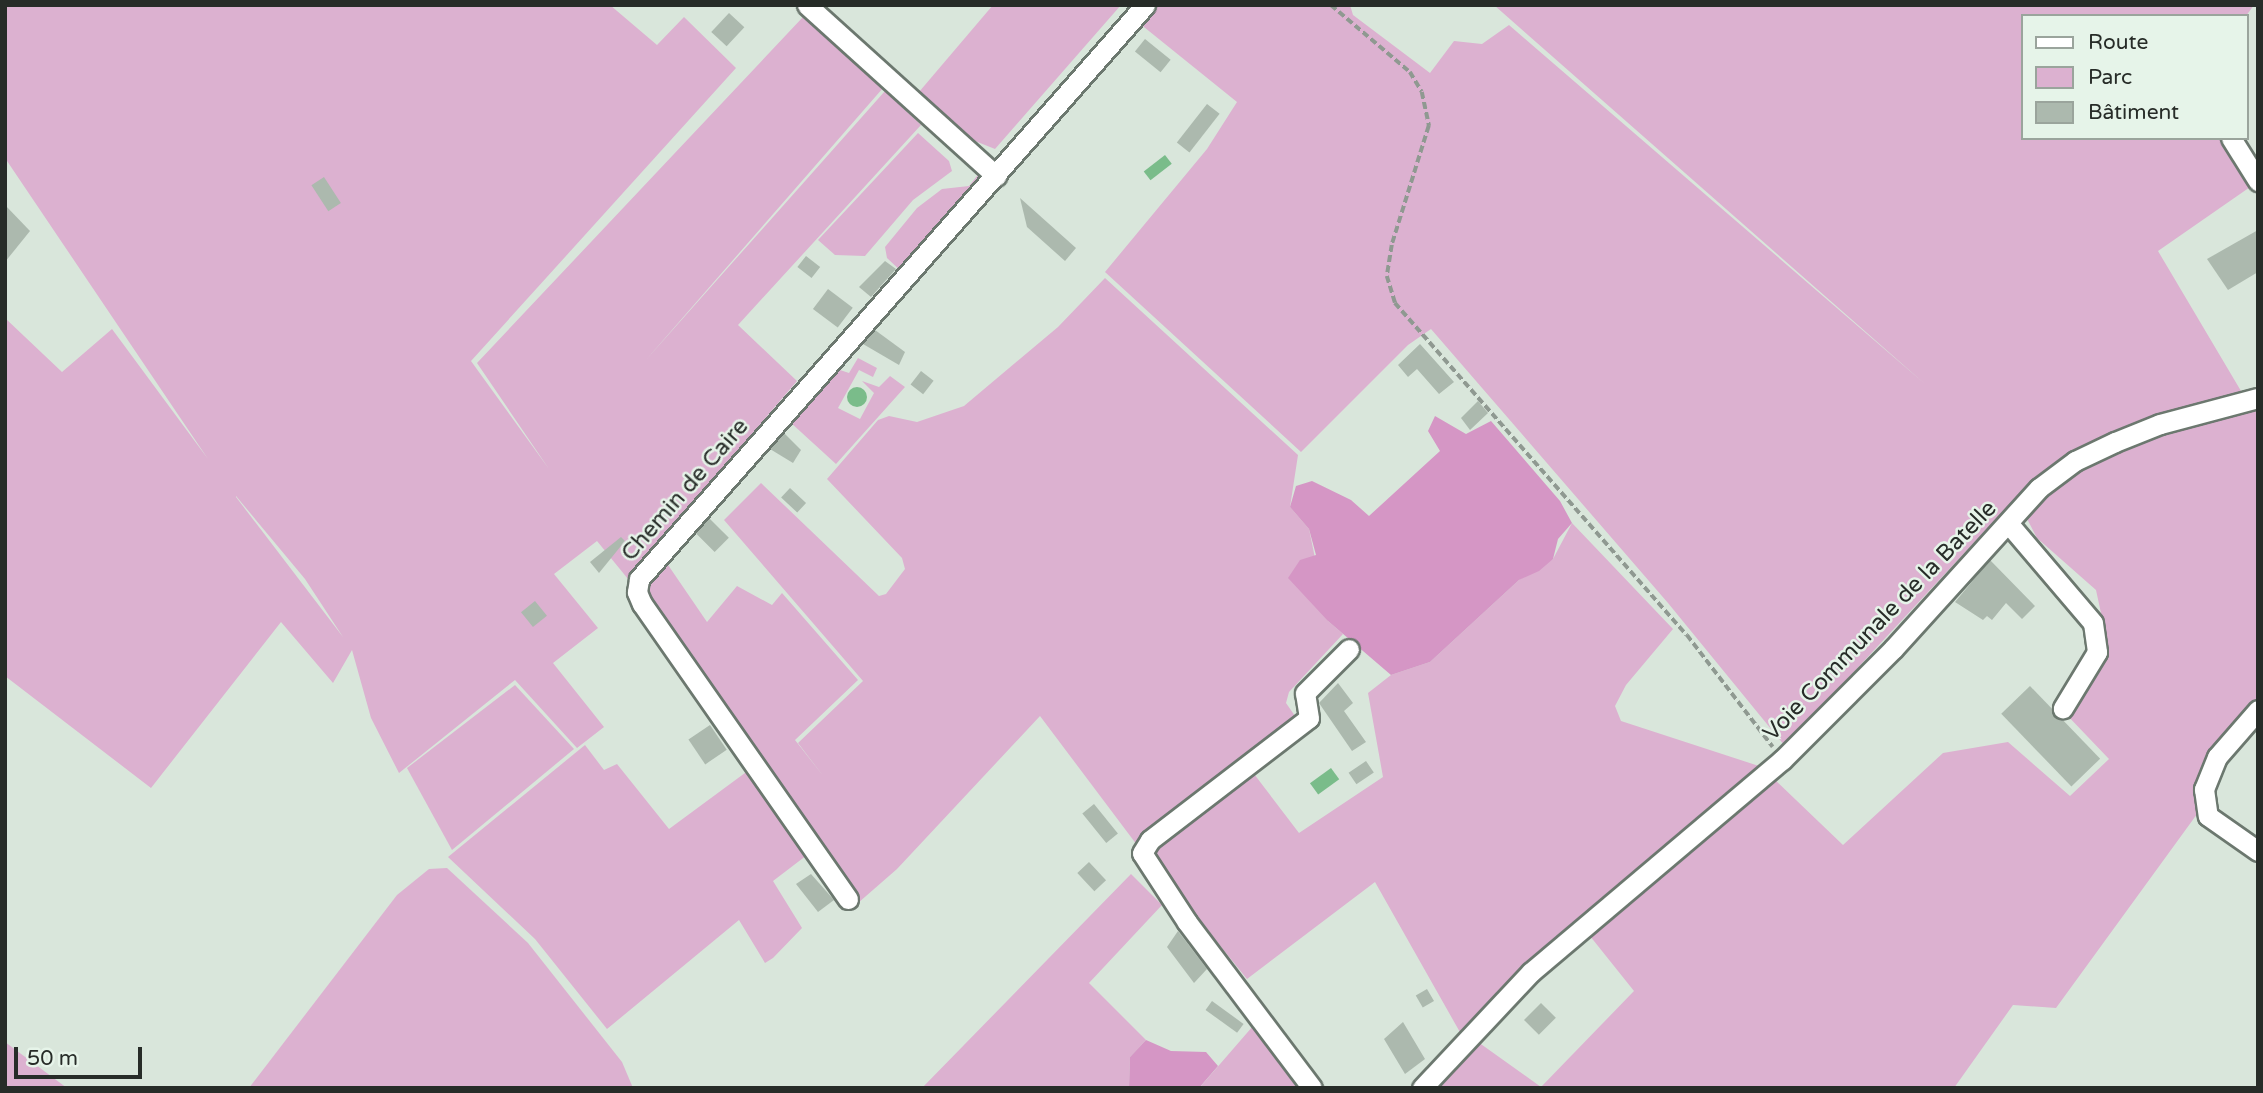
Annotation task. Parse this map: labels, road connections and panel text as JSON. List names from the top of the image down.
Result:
{
  "streets": {
    "street": ["Chemin de Caire", "Voie Communale de la Batelle"]
  },
  "legend": ["Route", "Parc", "Bâtiment"],
  "scale_bar": "50 m"
}
